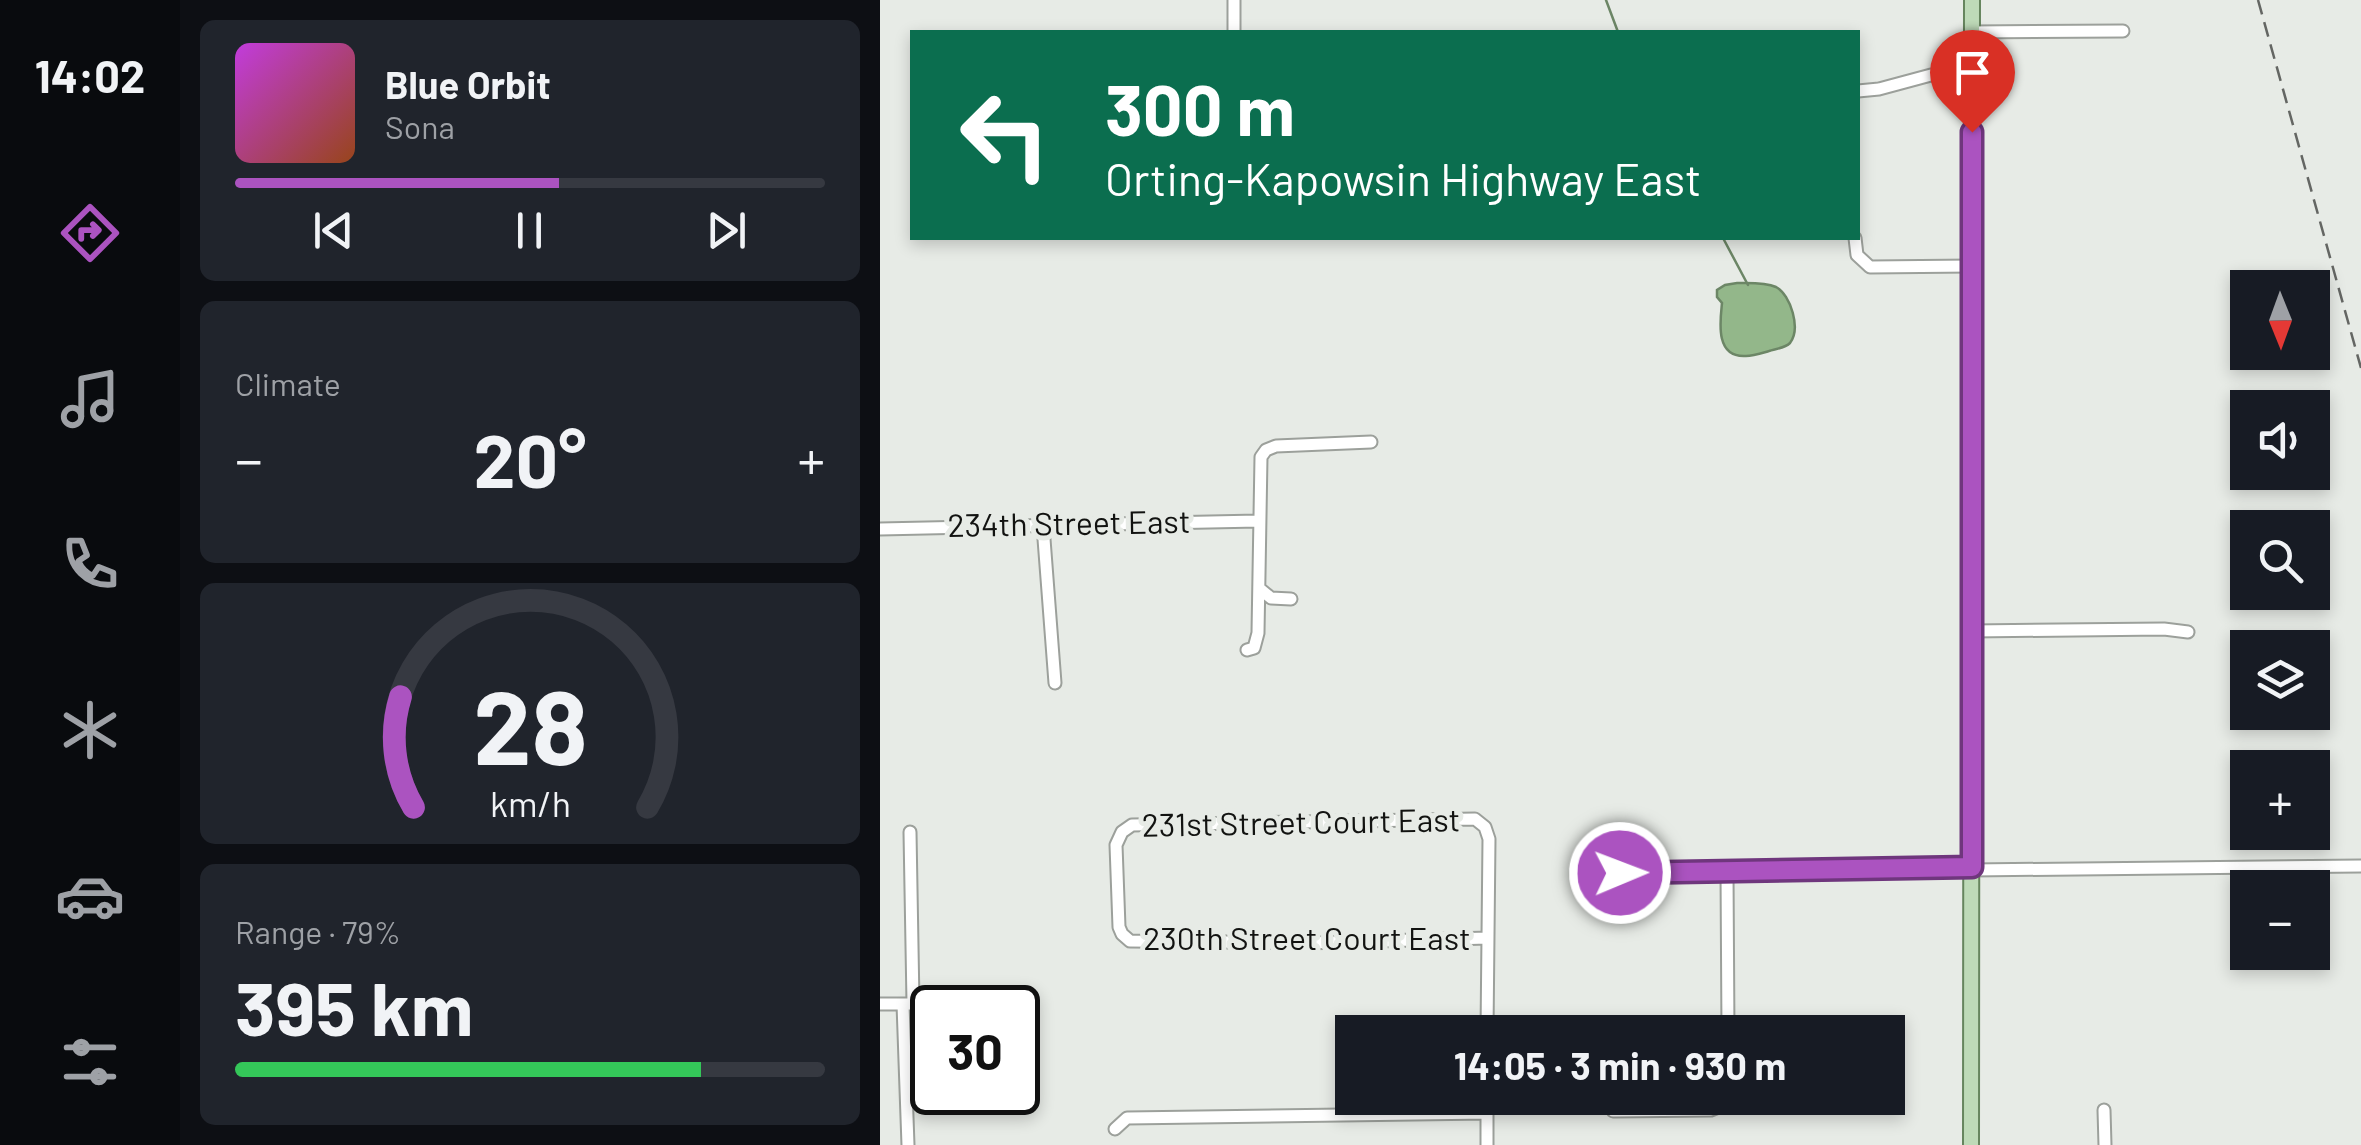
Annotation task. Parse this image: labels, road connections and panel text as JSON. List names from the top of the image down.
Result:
{
  "streets": {
    "street": ["234th Street East", "231st Street Court East", "230th Street Court East"]
  },
  "crossings": [
    ["231st Street Court East", "230th Street Court East"]
  ],
  "north": "bottom",
  "page": {
    "tabs": "14:02",
    "turn": ["300 m", "Orting-Kapowsin Highway East"],
    "song": ["Blue Orbit", "Sona"],
    "map_buttons": ["+", "−"],
    "tile": [
      "Climate",
      ["Range · 79%", "395 km"]
    ],
    "heat": ["−", "20°", "+"],
    "limit": "30",
    "trip": "14:05 · 3 min · 930 m",
    "gauge": ["28", "km/h"]
  }
}
